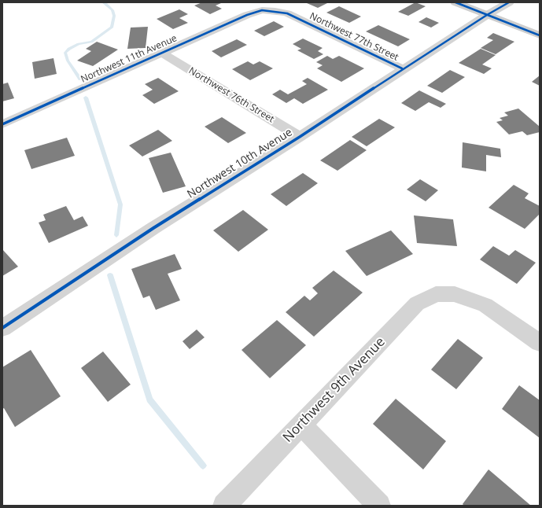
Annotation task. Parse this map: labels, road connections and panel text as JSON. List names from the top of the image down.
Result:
{
  "streets": {
    "street": [
      "Northwest 77th Street",
      "Northwest 11th Avenue",
      "Northwest 76th Street",
      "Northwest 10th Avenue",
      "Northwest 9th Avenue"
    ]
  },
  "crossings": [
    ["Northwest 77th Street", "Northwest 11th Avenue"],
    ["Northwest 77th Street", "Northwest 10th Avenue"],
    ["Northwest 11th Avenue", "Northwest 76th Street"],
    ["Northwest 76th Street", "Northwest 10th Avenue"]
  ]
}
